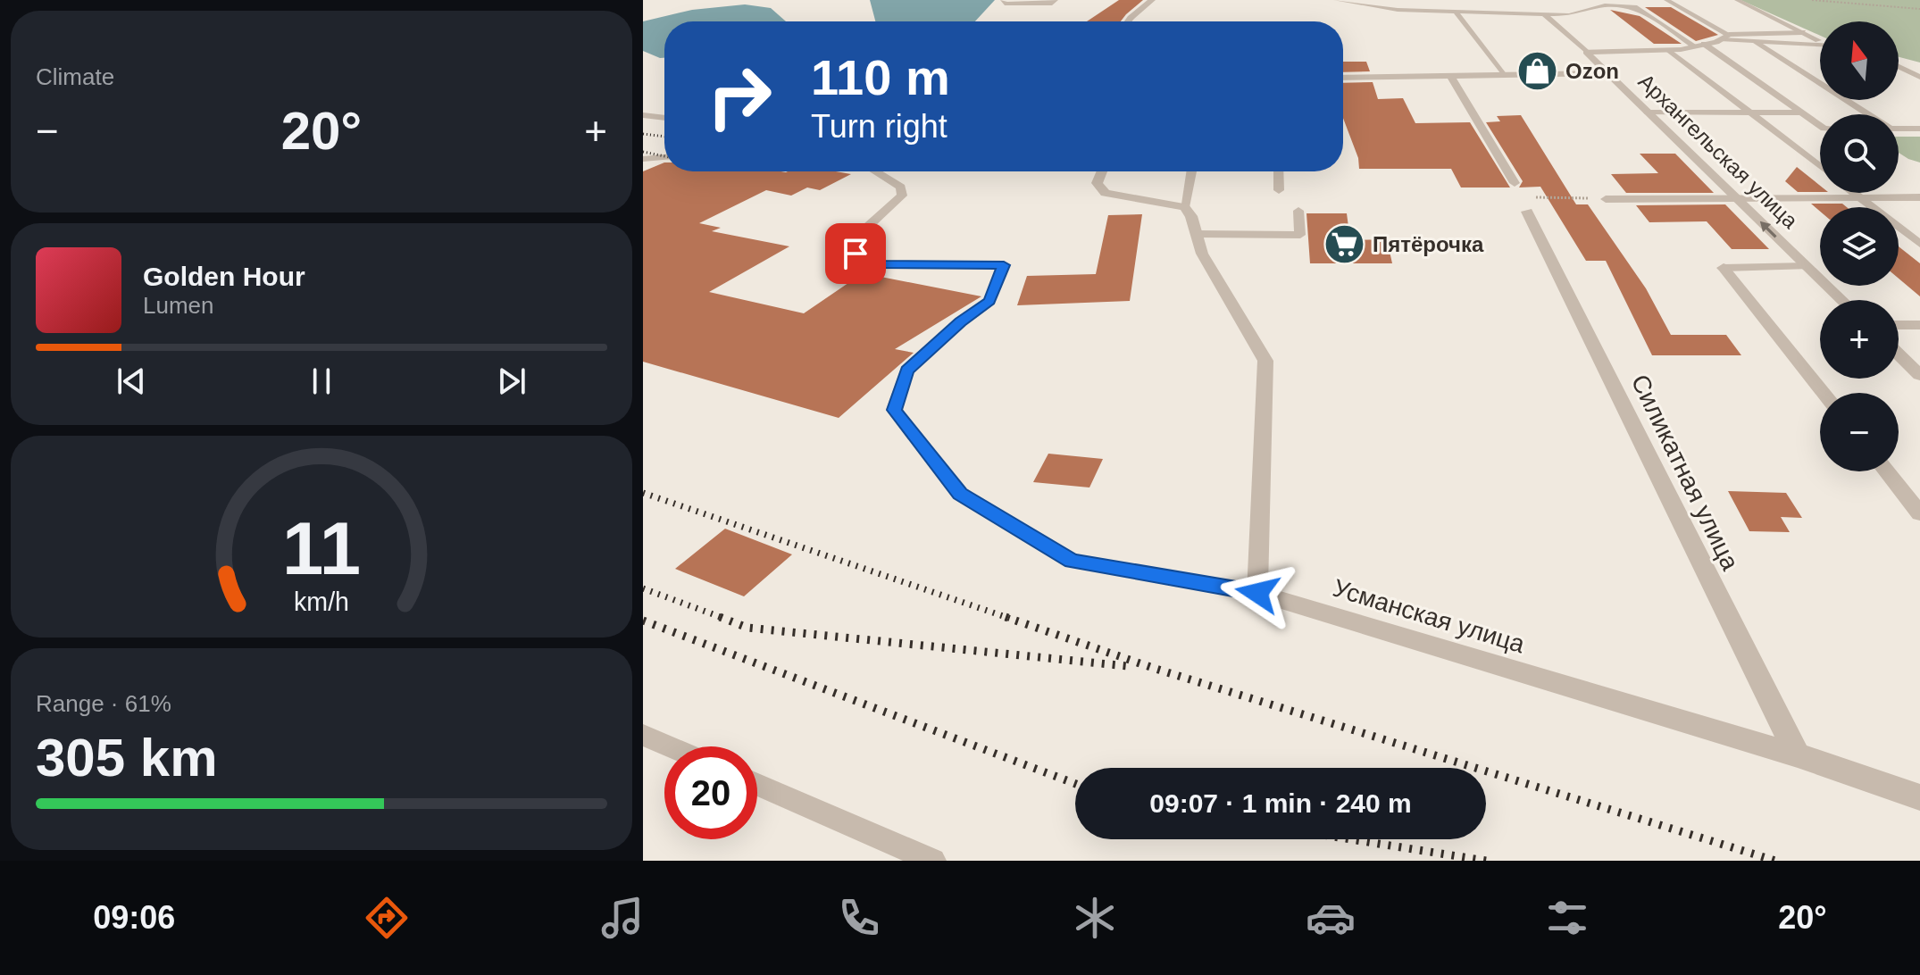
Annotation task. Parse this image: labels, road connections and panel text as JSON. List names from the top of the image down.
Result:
{
  "streets": {
    "street": ["Архангельская улица", "Силикатная улица", "Усманская улица"]
  },
  "crossings": [
    ["Силикатная улица", "Усманская улица"]
  ],
  "places": {
    "shop": ["Ozon"],
    "supermarket": ["Пятёрочка"]
  },
  "north": "top",
  "page": {
    "tile": [
      "Climate",
      ["Range · 61%", "305 km"]
    ],
    "map_buttons": ["+", "−"],
    "turn": ["110 m", "Turn right"],
    "heat": ["−", "20°", "+"],
    "song": ["Golden Hour", "Lumen"],
    "limit": "20",
    "trip": "09:07 · 1 min · 240 m",
    "tabs": ["09:06", "20°"],
    "gauge": ["11", "km/h"]
  }
}
